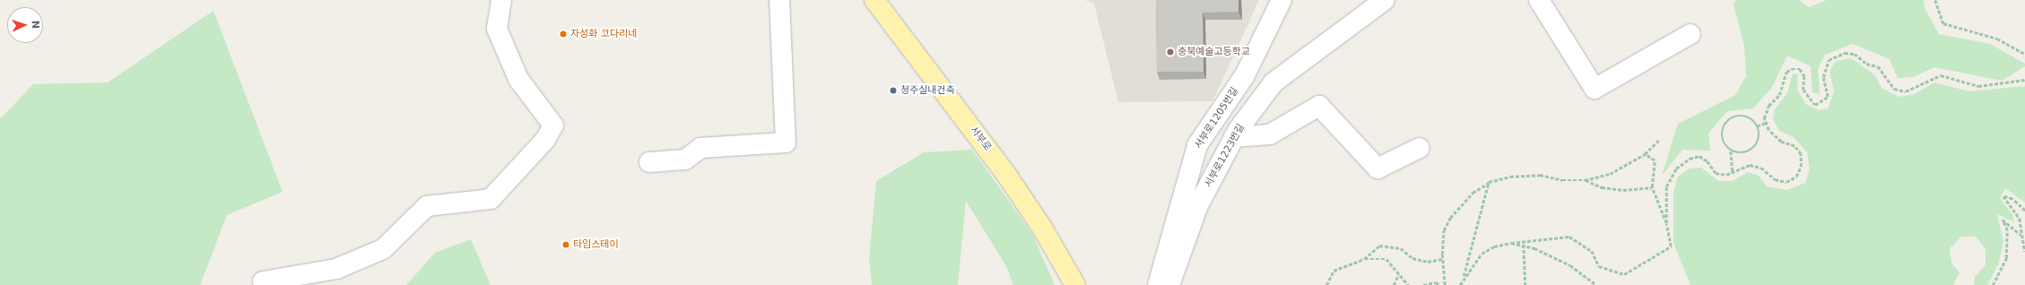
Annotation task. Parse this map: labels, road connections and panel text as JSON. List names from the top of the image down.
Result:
{
  "streets": {
    "main road": ["서부로"],
    "street": ["서부로1205번길", "서부로1223번길"]
  },
  "crossings": [
    ["서부로1205번길", "서부로1223번길"]
  ],
  "places": [
    "자성화 코다리네",
    "충북예술고등학교",
    "청주실내건축",
    "타임스테이"
  ],
  "north": "right"
}
